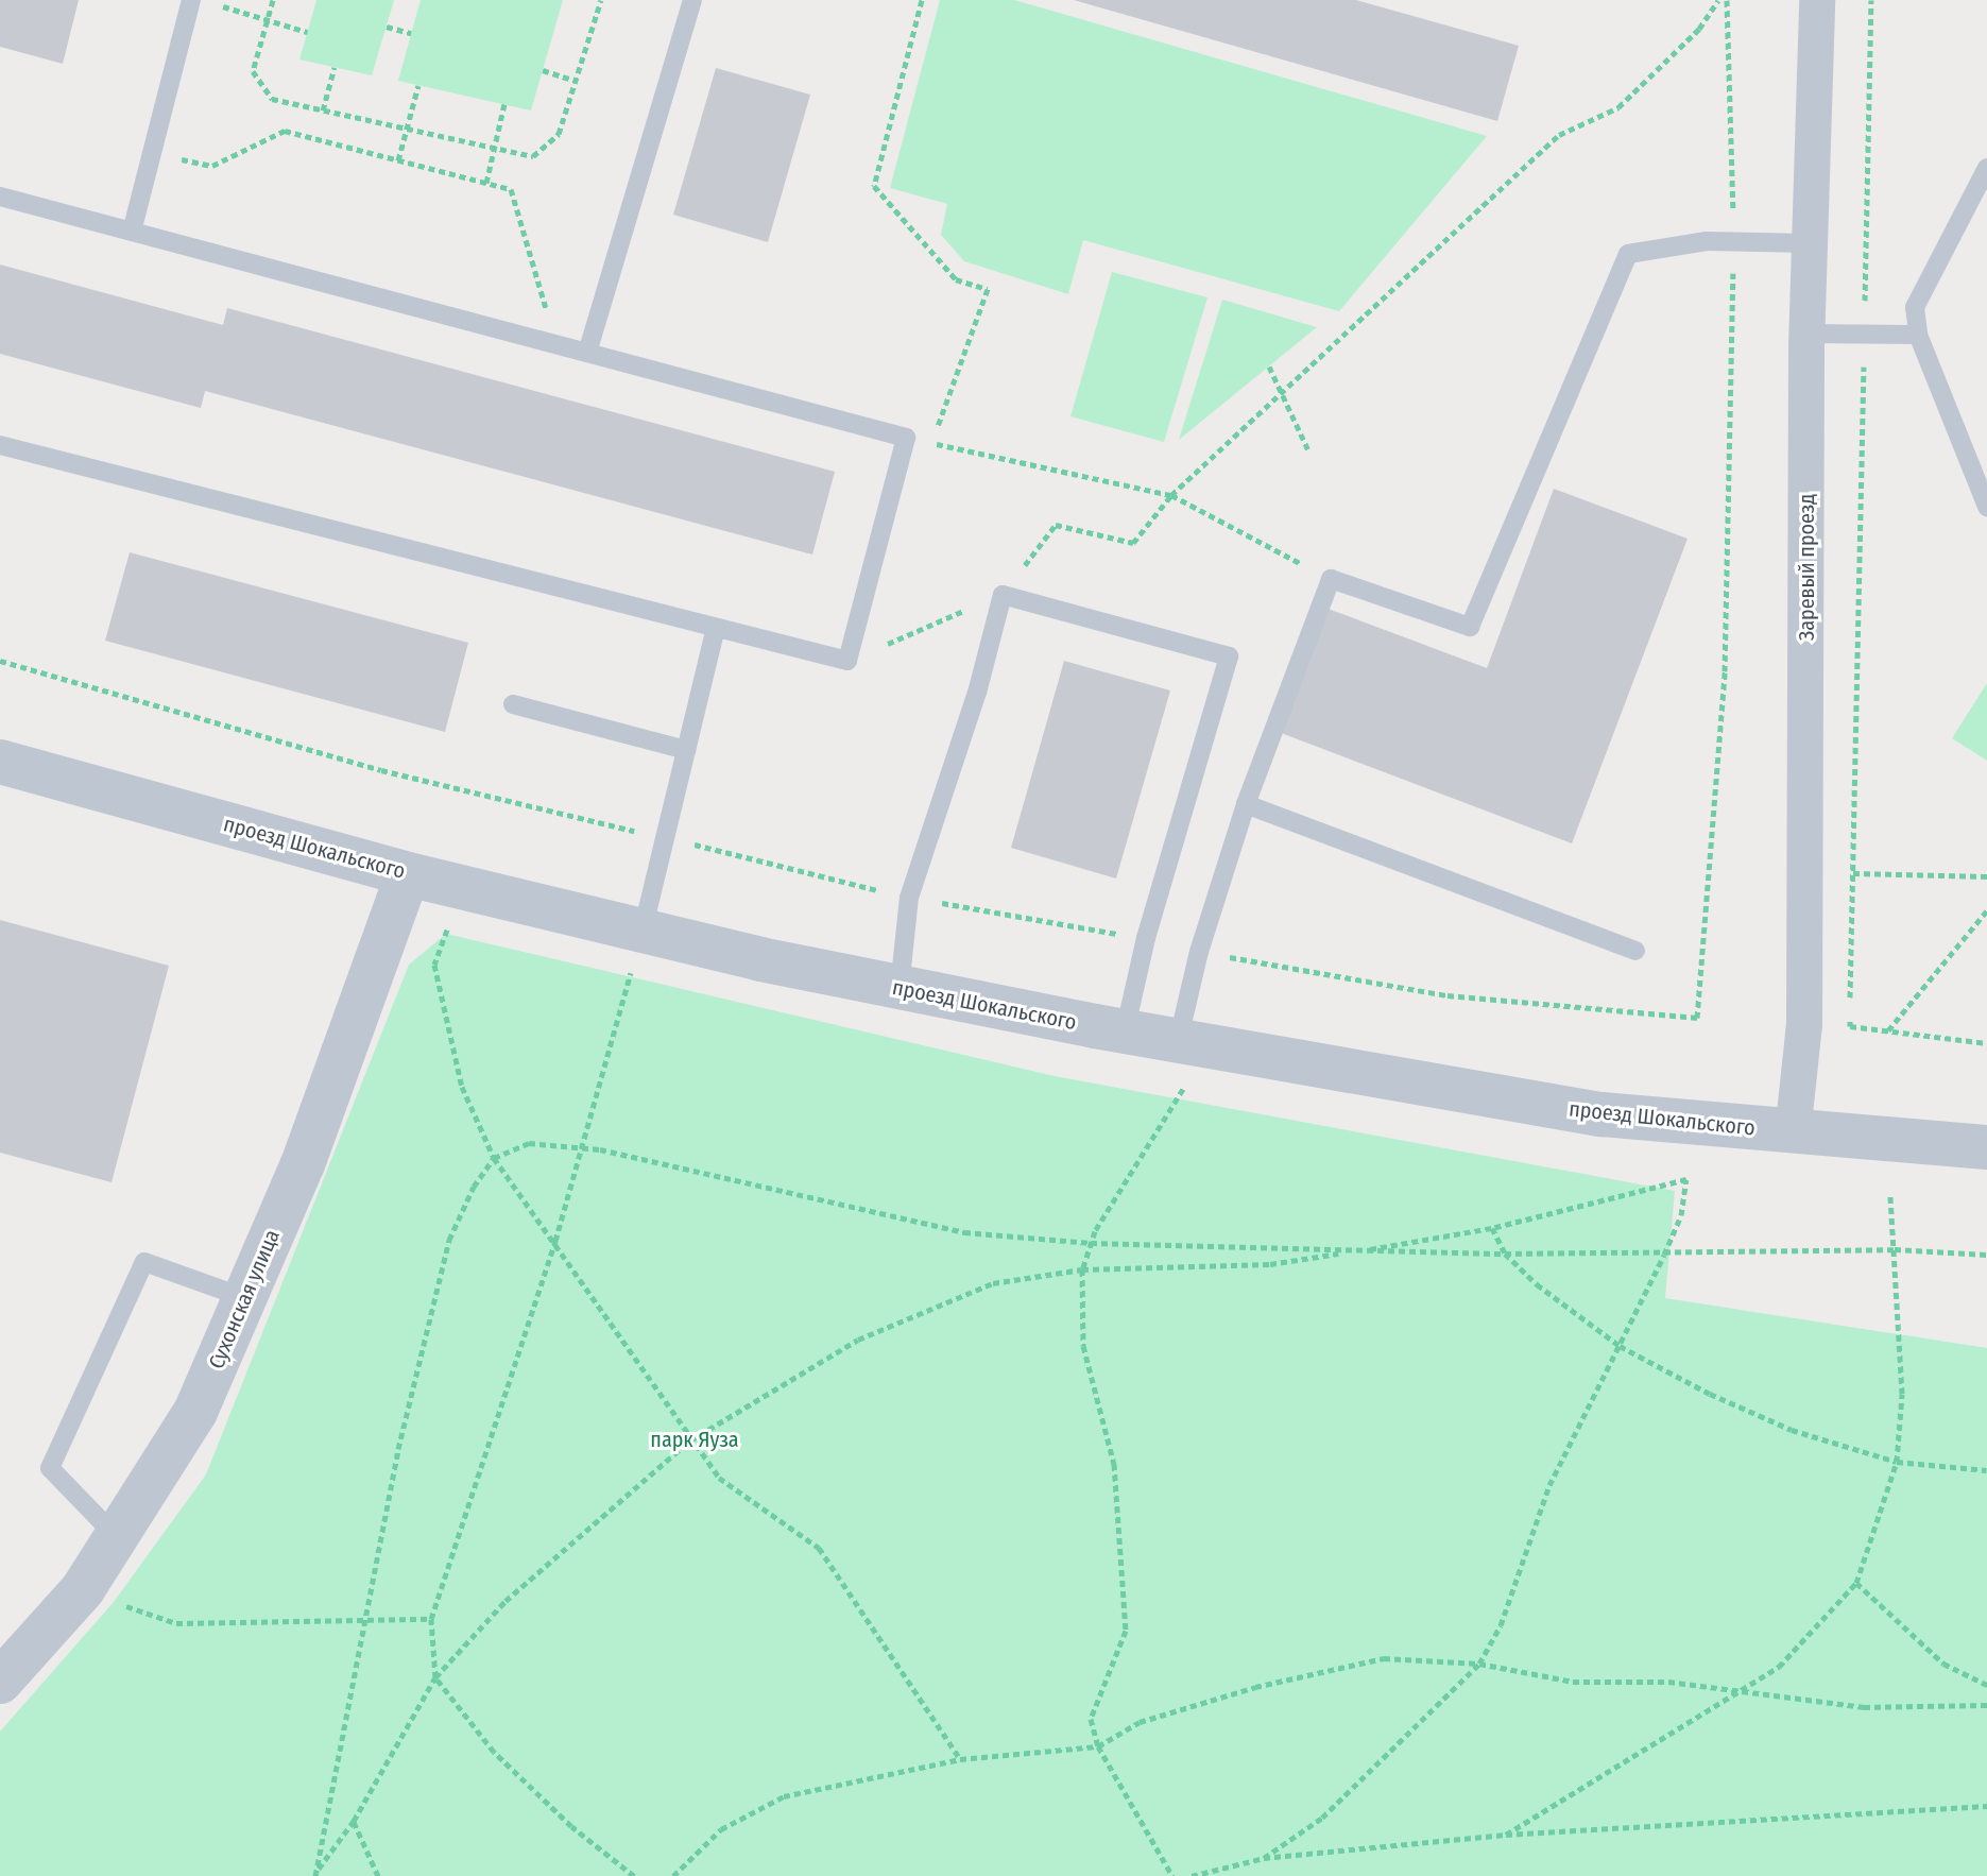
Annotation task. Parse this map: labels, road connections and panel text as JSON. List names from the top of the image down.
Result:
{
  "streets": {
    "street": ["Заревый проезд", "проезд Шокальского", "Сухонская улица"]
  },
  "crossings": [
    ["Заревый проезд", "проезд Шокальского"],
    ["проезд Шокальского", "Сухонская улица"]
  ],
  "parks": ["парк Яуза"]
}
